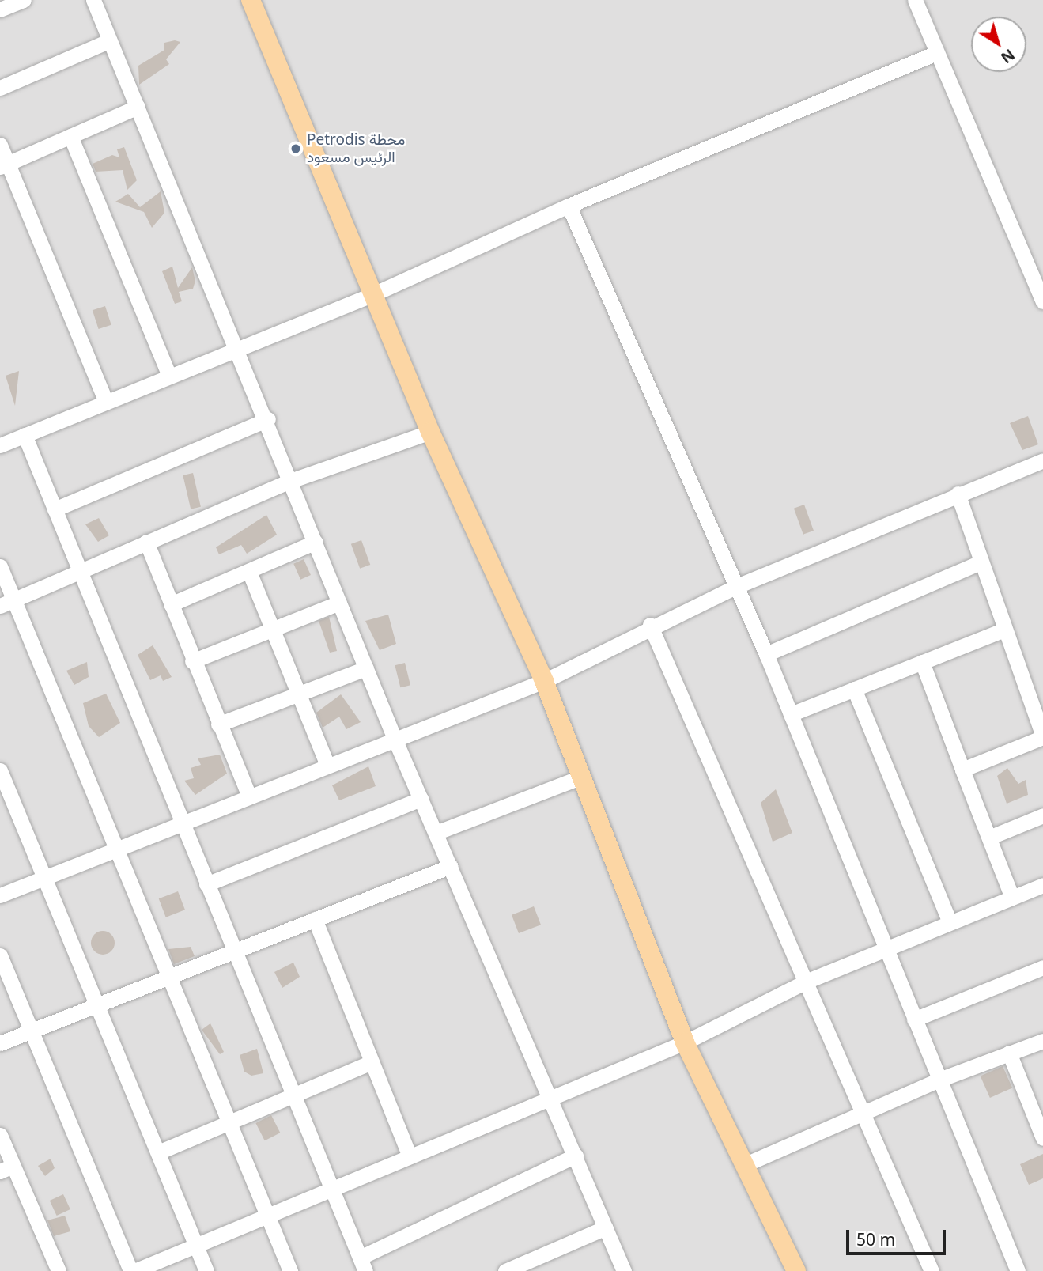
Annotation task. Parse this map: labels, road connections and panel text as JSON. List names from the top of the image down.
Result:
{
  "places": ["Petrodis محطة الرئيس مسعود"],
  "scale_bar": "50 m",
  "north": "bottom right"
}
